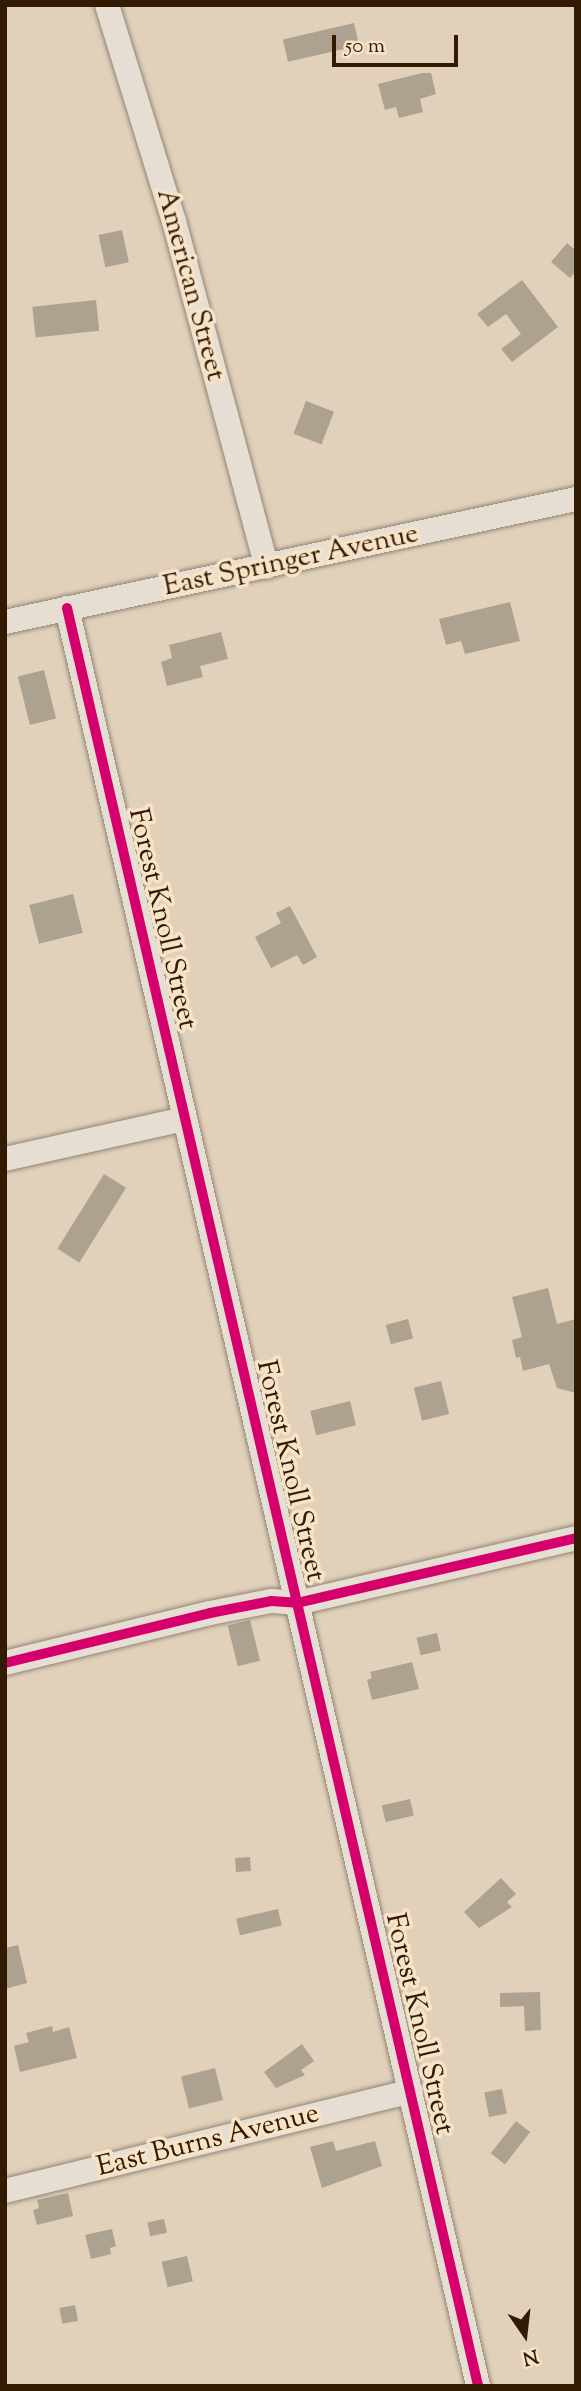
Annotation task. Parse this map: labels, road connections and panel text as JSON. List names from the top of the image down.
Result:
{
  "streets": {
    "street": [
      "American Street",
      "East Springer Avenue",
      "Forest Knoll Street",
      "East Burns Avenue"
    ]
  },
  "crossings": [
    ["American Street", "East Springer Avenue"],
    ["East Springer Avenue", "Forest Knoll Street"],
    ["Forest Knoll Street", "East Burns Avenue"]
  ],
  "scale_bar": "50 m",
  "north": "bottom"
}
